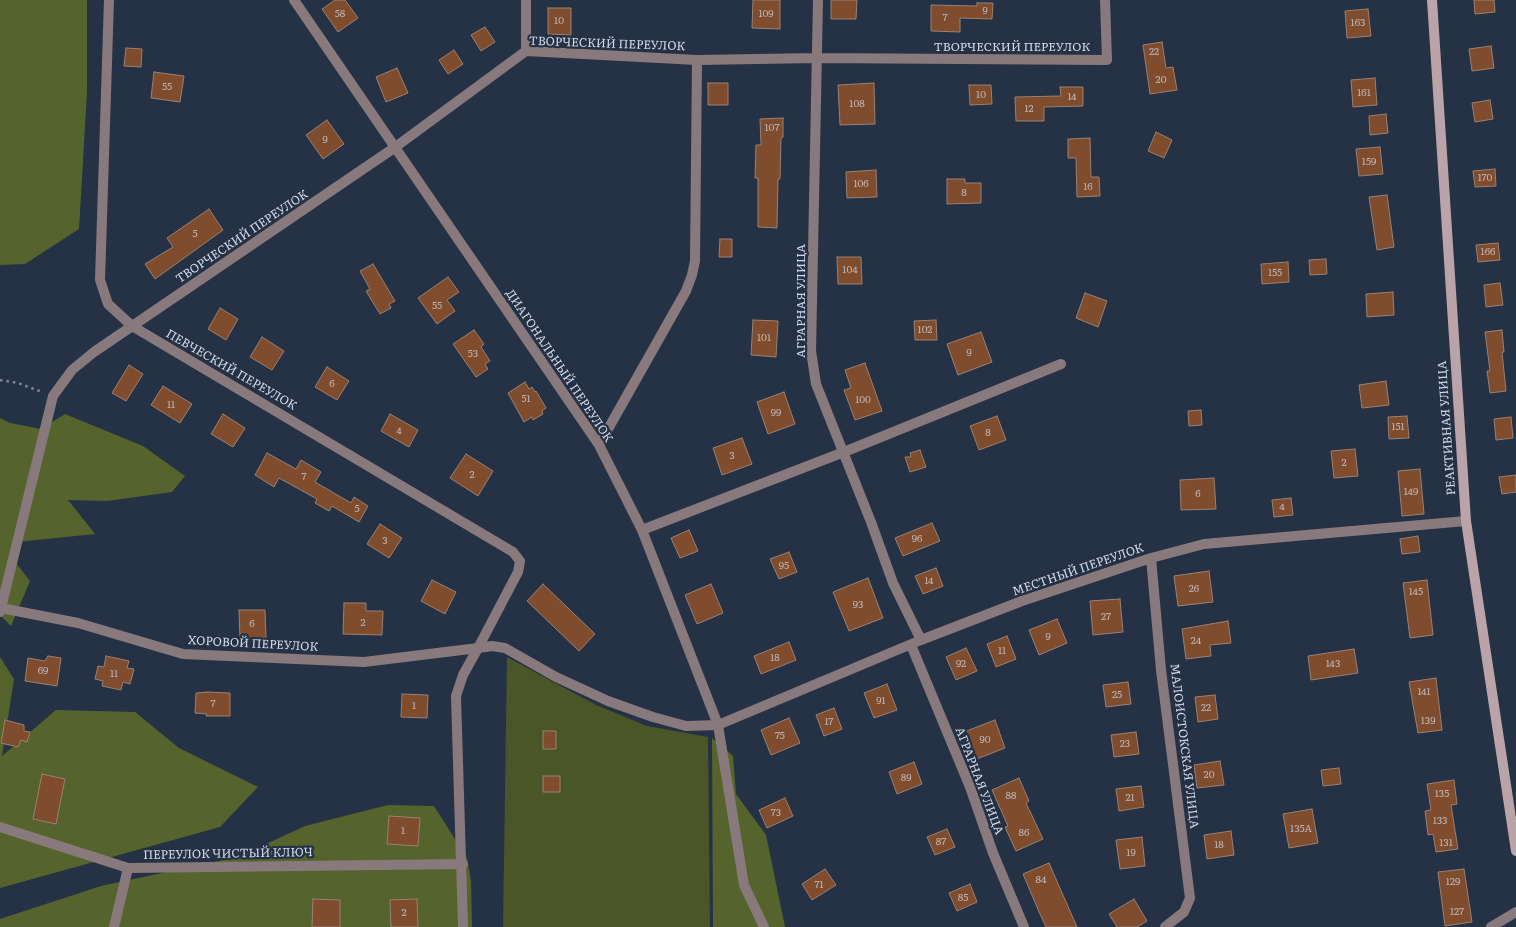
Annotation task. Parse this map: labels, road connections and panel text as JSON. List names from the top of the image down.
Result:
{
  "streets": {
    "main road": ["РЕАКТИВНАЯ УЛИЦА"],
    "street": [
      "ТВОРЧЕСКИЙ ПЕРЕУЛОК",
      "АГРАРНАЯ УЛИЦА",
      "ДИАГОНАЛЬНЫЙ ПЕРЕУЛОК",
      "ПЕВЧЕСКИЙ ПЕРЕУЛОК",
      "МЕСТНЫЙ ПЕРЕУЛОК",
      "ХОРОВОЙ ПЕРЕУЛОК",
      "МАЛОИСТОКСКАЯ УЛИЦА",
      "ПЕРЕУЛОК ЧИСТЫЙ КЛЮЧ"
    ]
  },
  "crossings": [
    ["ТВОРЧЕСКИЙ ПЕРЕУЛОК", "АГРАРНАЯ УЛИЦА"],
    ["ТВОРЧЕСКИЙ ПЕРЕУЛОК", "ДИАГОНАЛЬНЫЙ ПЕРЕУЛОК"],
    ["ТВОРЧЕСКИЙ ПЕРЕУЛОК", "ПЕВЧЕСКИЙ ПЕРЕУЛОК"],
    ["АГРАРНАЯ УЛИЦА", "МЕСТНЫЙ ПЕРЕУЛОК"],
    ["ДИАГОНАЛЬНЫЙ ПЕРЕУЛОК", "МЕСТНЫЙ ПЕРЕУЛОК"],
    ["ДИАГОНАЛЬНЫЙ ПЕРЕУЛОК", "ХОРОВОЙ ПЕРЕУЛОК"],
    ["ПЕВЧЕСКИЙ ПЕРЕУЛОК", "ХОРОВОЙ ПЕРЕУЛОК"],
    ["ПЕВЧЕСКИЙ ПЕРЕУЛОК", "ПЕРЕУЛОК ЧИСТЫЙ КЛЮЧ"],
    ["РЕАКТИВНАЯ УЛИЦА", "МЕСТНЫЙ ПЕРЕУЛОК"],
    ["МЕСТНЫЙ ПЕРЕУЛОК", "ХОРОВОЙ ПЕРЕУЛОК"],
    ["МЕСТНЫЙ ПЕРЕУЛОК", "МАЛОИСТОКСКАЯ УЛИЦА"]
  ],
  "house_numbers": [
    "9",
    "58",
    "109",
    "7",
    "10",
    "163",
    "22",
    "20",
    "55",
    "161",
    "10",
    "14",
    "108",
    "12",
    "107",
    "9",
    "159",
    "170",
    "106",
    "16",
    "8",
    "5",
    "166",
    "104",
    "155",
    "55",
    "102",
    "101",
    "9",
    "53",
    "6",
    "51",
    "100",
    "11",
    "99",
    "151",
    "4",
    "8",
    "3",
    "2",
    "2",
    "7",
    "149",
    "6",
    "4",
    "5",
    "96",
    "3",
    "95",
    "14",
    "26",
    "145",
    "93",
    "27",
    "2",
    "6",
    "9",
    "24",
    "11",
    "18",
    "92",
    "143",
    "69",
    "11",
    "141",
    "25",
    "91",
    "7",
    "1",
    "22",
    "139",
    "17",
    "75",
    "90",
    "23",
    "20",
    "89",
    "135",
    "88",
    "21",
    "73",
    "133",
    "135А",
    "1",
    "86",
    "87",
    "131",
    "18",
    "19",
    "84",
    "129",
    "71",
    "85",
    "127",
    "2"
  ]
}
